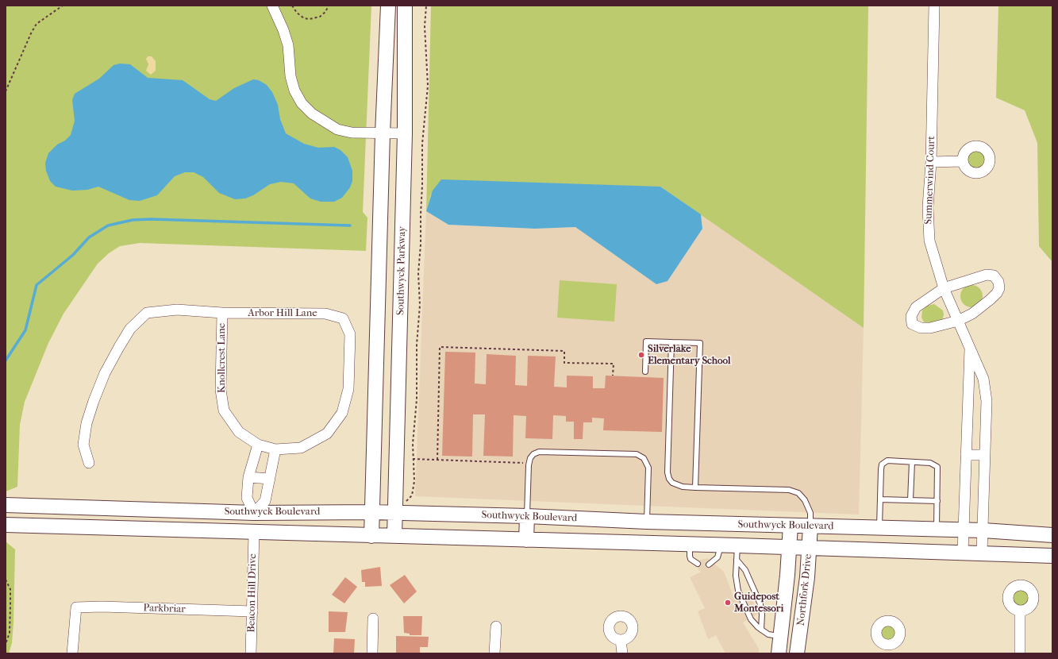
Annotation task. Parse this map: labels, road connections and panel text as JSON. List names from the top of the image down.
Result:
{
  "streets": {
    "street": [
      "Summerwind Court",
      "Southwyck Parkway",
      "Arbor Hill Lane",
      "Knollcrest Lane",
      "Southwyck Boulevard",
      "Northfork Drive",
      "Beacon Hill Drive",
      "Parkbriar"
    ]
  },
  "crossings": [
    ["Summerwind Court", "Southwyck Boulevard"],
    ["Southwyck Parkway", "Southwyck Boulevard"],
    ["Arbor Hill Lane", "Knollcrest Lane"],
    ["Southwyck Boulevard", "Northfork Drive"],
    ["Southwyck Boulevard", "Beacon Hill Drive"],
    ["Beacon Hill Drive", "Parkbriar"]
  ],
  "places": ["Silverlake Elementary School", "Guidepost Montessori"]
}
